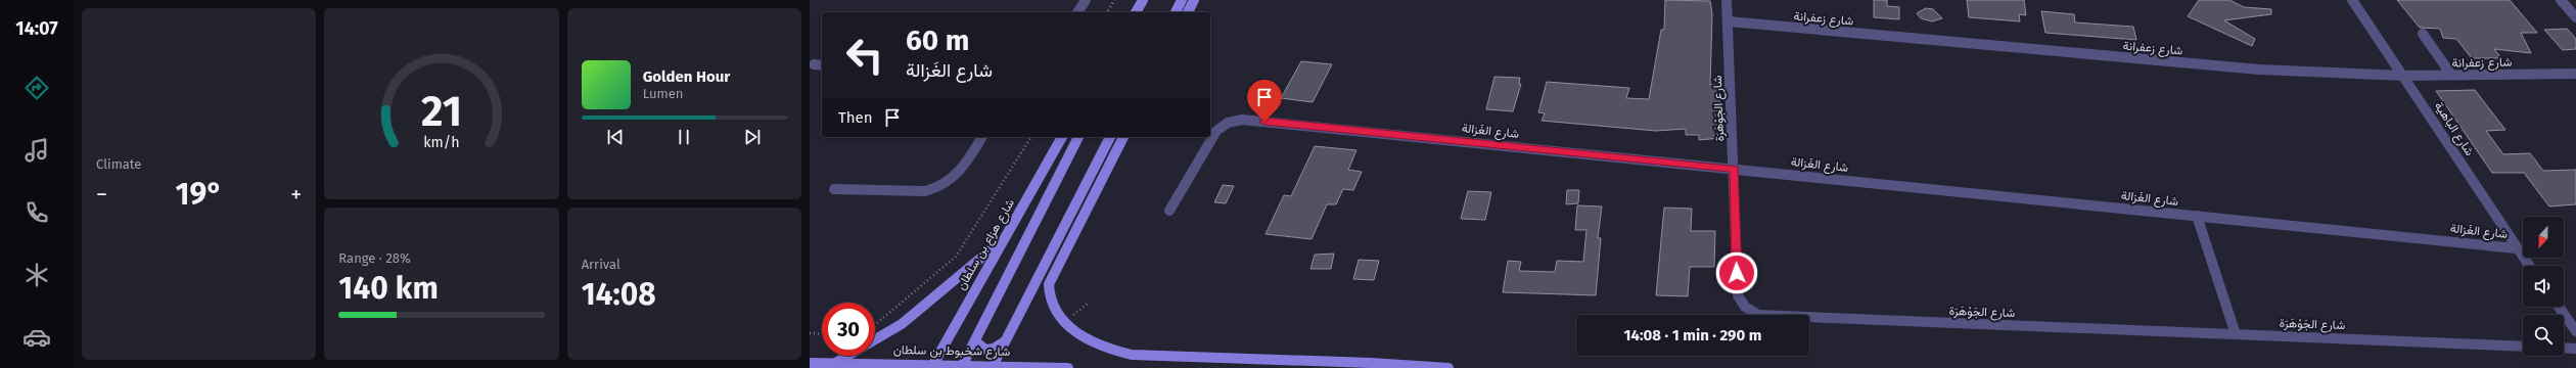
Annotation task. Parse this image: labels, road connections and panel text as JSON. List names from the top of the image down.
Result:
{
  "streets": {
    "main road": ["شارع هزاع بن سلطان", "شارع شخبوط بن سلطان"],
    "street": [
      "شارع زعفرانة",
      "شارع الجَوْهَرَة",
      "شارع الباهية",
      "شارع الغَزالة"
    ]
  },
  "crossings": [
    ["شارع زعفرانة", "شارع الجَوْهَرَة"],
    ["شارع زعفرانة", "شارع الباهية"],
    ["شارع الجَوْهَرَة", "شارع الغَزالة"],
    ["شارع الباهية", "شارع الغَزالة"],
    ["شارع هزاع بن سلطان", "شارع شخبوط بن سلطان"]
  ],
  "north": "bottom",
  "page": {
    "tabs": "14:07",
    "tile": [
      "Climate",
      ["Range · 28%", "140 km"],
      ["Arrival", "14:08"]
    ],
    "turn": ["60 m", "شارع الغَزالة"],
    "song": ["Golden Hour", "Lumen"],
    "then": "Then",
    "heat": ["−", "19°", "+"],
    "limit": "30",
    "trip": "14:08 · 1 min · 290 m",
    "gauge": ["21", "km/h"]
  }
}
